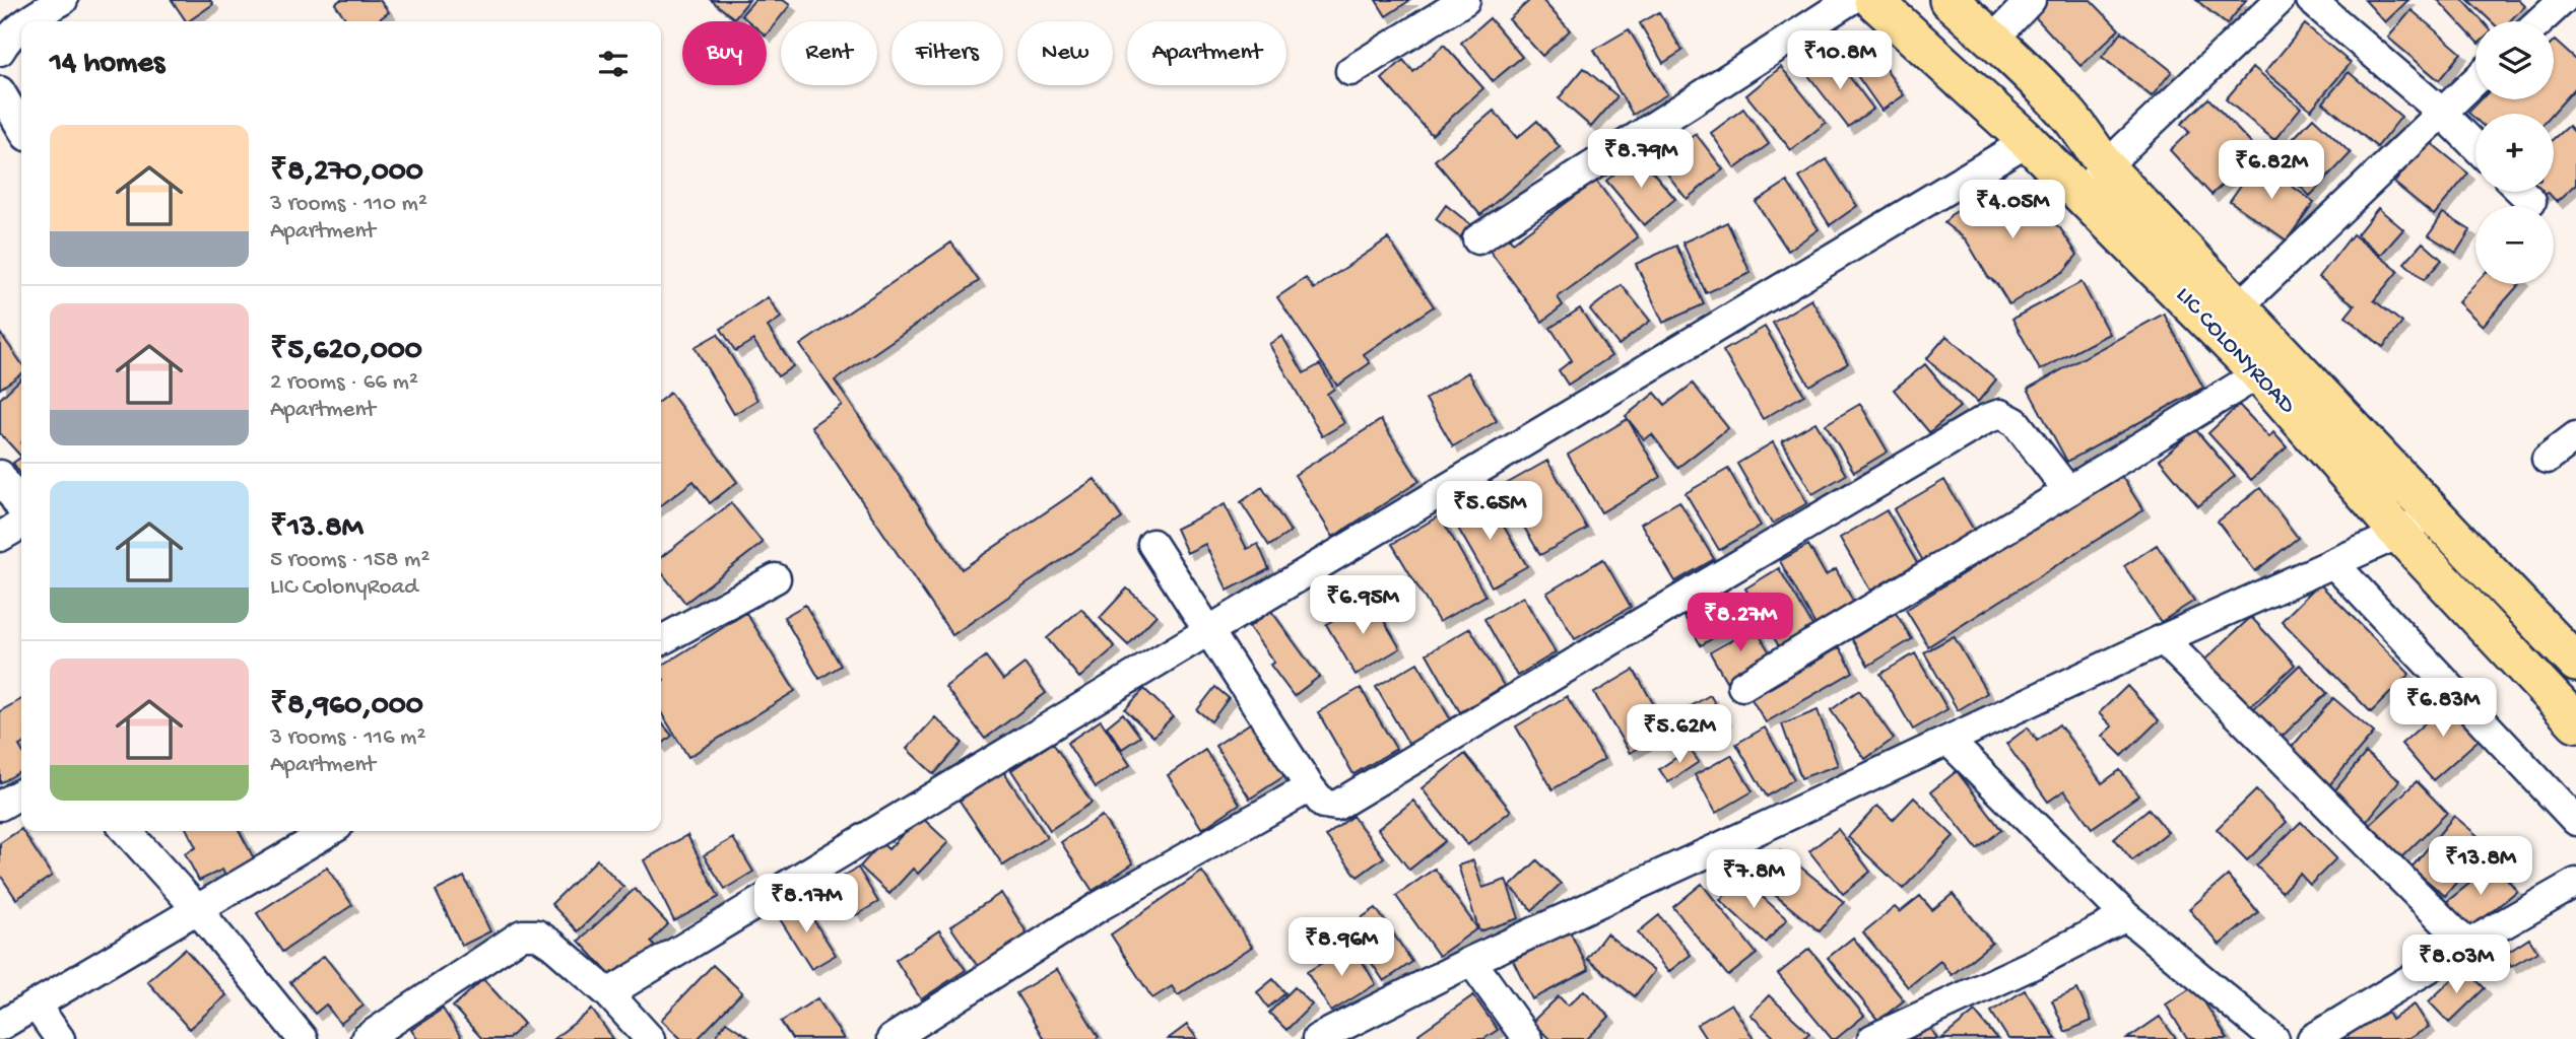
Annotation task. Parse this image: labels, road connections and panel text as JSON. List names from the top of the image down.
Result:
{
  "streets": {
    "main road": ["LIC COLONYROAD"]
  },
  "page": {
    "map_buttons": ["+", "−"],
    "chip": [
      "Buy",
      "Rent",
      "Filters",
      "New",
      "Apartment"
    ],
    "heading": "14 homes",
    "price": [
      "₹10.8M",
      "₹8.79M",
      "₹6.82M",
      "₹4.05M",
      "₹5.65M",
      "₹6.95M",
      "₹8.27M",
      "₹6.83M",
      "₹5.62M",
      "₹13.8M",
      "₹7.8M",
      "₹8.17M",
      "₹8.96M",
      "₹8.03M"
    ],
    "list": [
      {
        "name": "₹8,270,000",
        "note": "3 rooms · 110 m² · Apartment"
      },
      {
        "name": "₹5,620,000",
        "note": "2 rooms · 66 m² · Apartment"
      },
      {
        "name": "₹13.8M",
        "note": "5 rooms · 158 m² · LIC ColonyRoad"
      },
      {
        "name": "₹8,960,000",
        "note": "3 rooms · 116 m² · Apartment"
      }
    ]
  }
}
